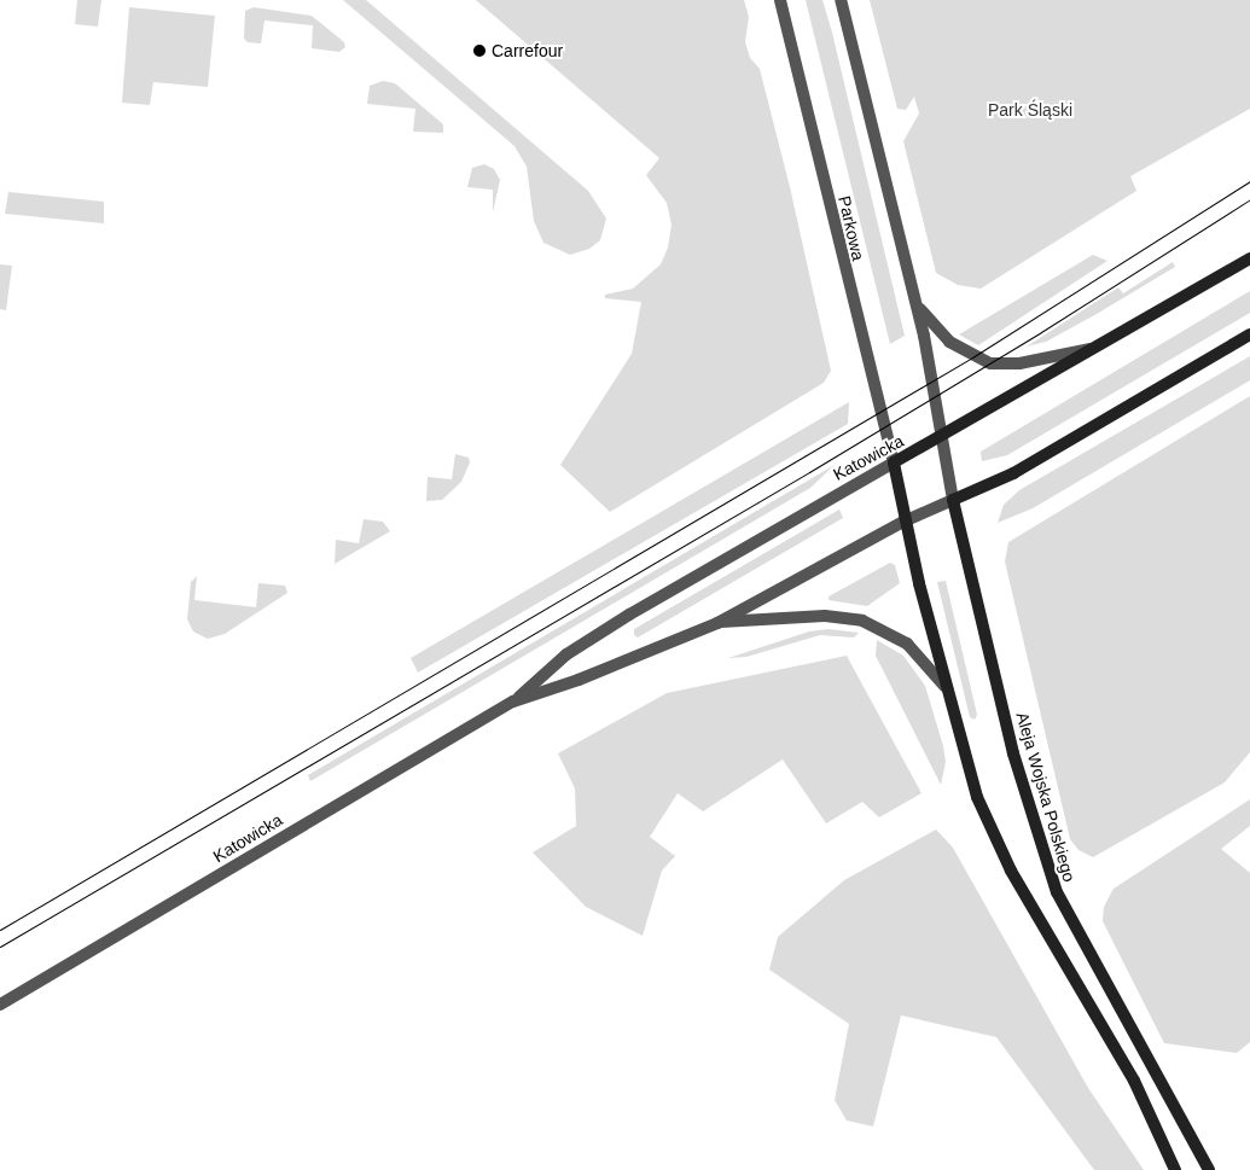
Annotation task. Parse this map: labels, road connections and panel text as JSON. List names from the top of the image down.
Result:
{
  "streets": {
    "main road": ["Katowicka", "Aleja Wojska Polskiego"],
    "street": ["Parkowa"]
  },
  "crossings": [
    ["Parkowa", "Katowicka"],
    ["Katowicka", "Aleja Wojska Polskiego"]
  ],
  "parks": ["Park Śląski"],
  "places": ["Carrefour"]
}
